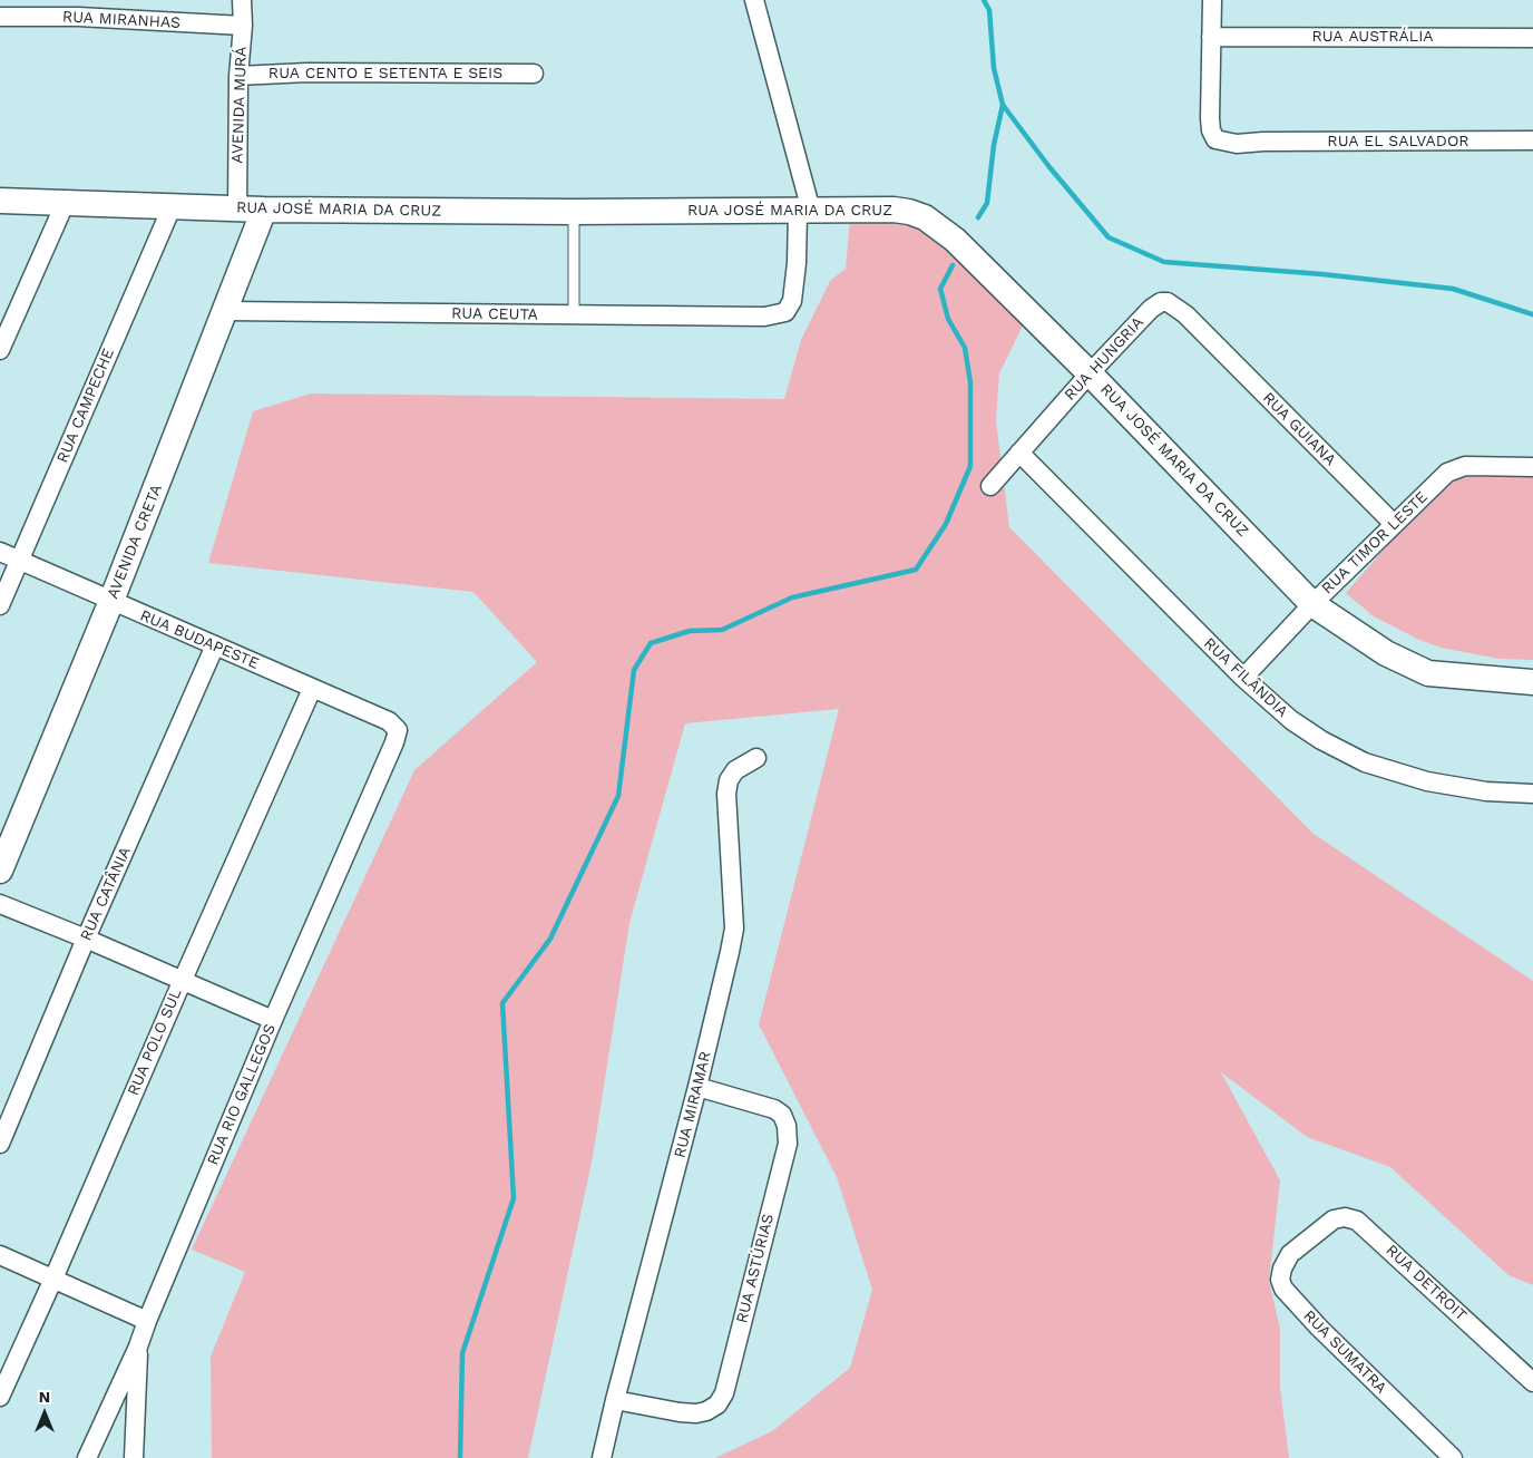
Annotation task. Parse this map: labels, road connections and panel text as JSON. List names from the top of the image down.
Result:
{
  "streets": {
    "street": [
      "RUA MIRANHAS",
      "RUA AUSTRÁLIA",
      "RUA CENTO E SETENTA E SEIS",
      "AVENIDA MURÁ",
      "RUA EL SALVADOR",
      "RUA JOSÉ MARIA DA CRUZ",
      "RUA CEUTA",
      "RUA HUNGRIA",
      "RUA CAMPECHE",
      "RUA GUIANA",
      "AVENIDA CRETA",
      "RUA TIMOR LESTE",
      "RUA BUDAPESTE",
      "RUA FILÂNDIA",
      "RUA CATÂNIA",
      "RUA POLO SUL",
      "RUA RIO GALLEGOS",
      "RUA MIRAMAR",
      "RUA ASTÚRIAS",
      "RUA DETROIT",
      "RUA SUMATRA"
    ]
  },
  "crossings": [
    ["RUA MIRANHAS", "AVENIDA MURÁ"],
    ["RUA AUSTRÁLIA", "RUA EL SALVADOR"],
    ["RUA CENTO E SETENTA E SEIS", "AVENIDA MURÁ"],
    ["AVENIDA MURÁ", "RUA JOSÉ MARIA DA CRUZ"],
    ["RUA JOSÉ MARIA DA CRUZ", "RUA CEUTA"],
    ["RUA JOSÉ MARIA DA CRUZ", "RUA HUNGRIA"],
    ["RUA JOSÉ MARIA DA CRUZ", "RUA CAMPECHE"],
    ["RUA JOSÉ MARIA DA CRUZ", "AVENIDA CRETA"],
    ["RUA JOSÉ MARIA DA CRUZ", "RUA TIMOR LESTE"],
    ["RUA CEUTA", "AVENIDA CRETA"],
    ["RUA HUNGRIA", "RUA GUIANA"],
    ["RUA HUNGRIA", "RUA FILÂNDIA"],
    ["RUA CAMPECHE", "RUA BUDAPESTE"],
    ["RUA GUIANA", "RUA TIMOR LESTE"],
    ["AVENIDA CRETA", "RUA BUDAPESTE"],
    ["RUA TIMOR LESTE", "RUA FILÂNDIA"],
    ["RUA BUDAPESTE", "RUA CATÂNIA"],
    ["RUA BUDAPESTE", "RUA POLO SUL"],
    ["RUA BUDAPESTE", "RUA RIO GALLEGOS"],
    ["RUA MIRAMAR", "RUA ASTÚRIAS"],
    ["RUA DETROIT", "RUA SUMATRA"]
  ],
  "north": "top"
}
